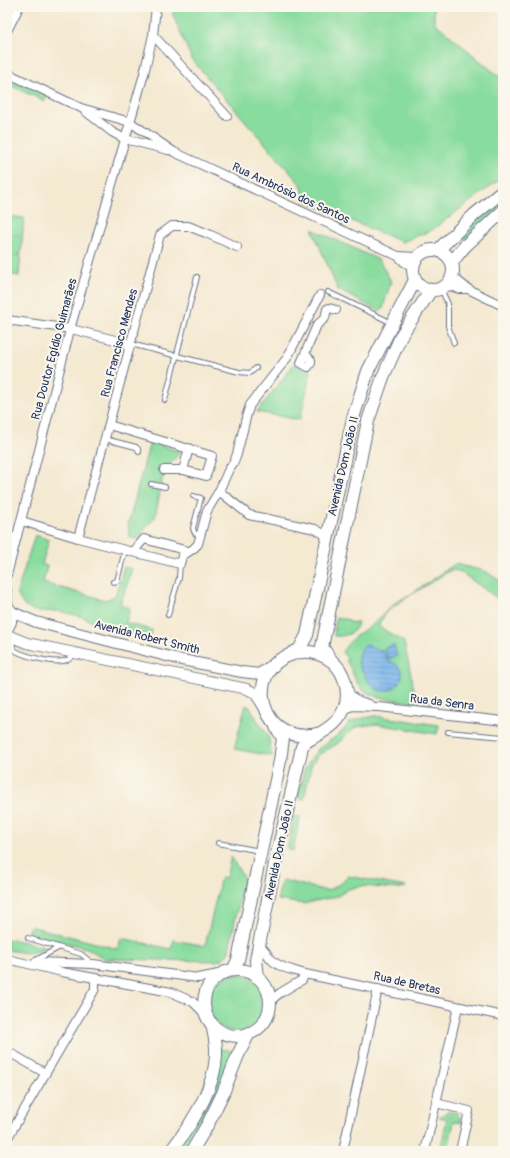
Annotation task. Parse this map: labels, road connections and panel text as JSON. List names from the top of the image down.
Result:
{
  "streets": {
    "main road": ["Avenida Dom João II"],
    "street": [
      "Rua Ambrósio dos Santos",
      "Rua Francisco Mendes",
      "Rua Doutor Egídio Guimarães",
      "Avenida Robert Smith",
      "Rua da Senra",
      "Rua de Bretas"
    ]
  },
  "crossings": [
    ["Rua Ambrósio dos Santos", "Avenida Dom João II"],
    ["Avenida Dom João II", "Avenida Robert Smith"],
    ["Avenida Dom João II", "Rua da Senra"],
    ["Avenida Dom João II", "Rua de Bretas"],
    ["Avenida Robert Smith", "Rua da Senra"]
  ]
}
